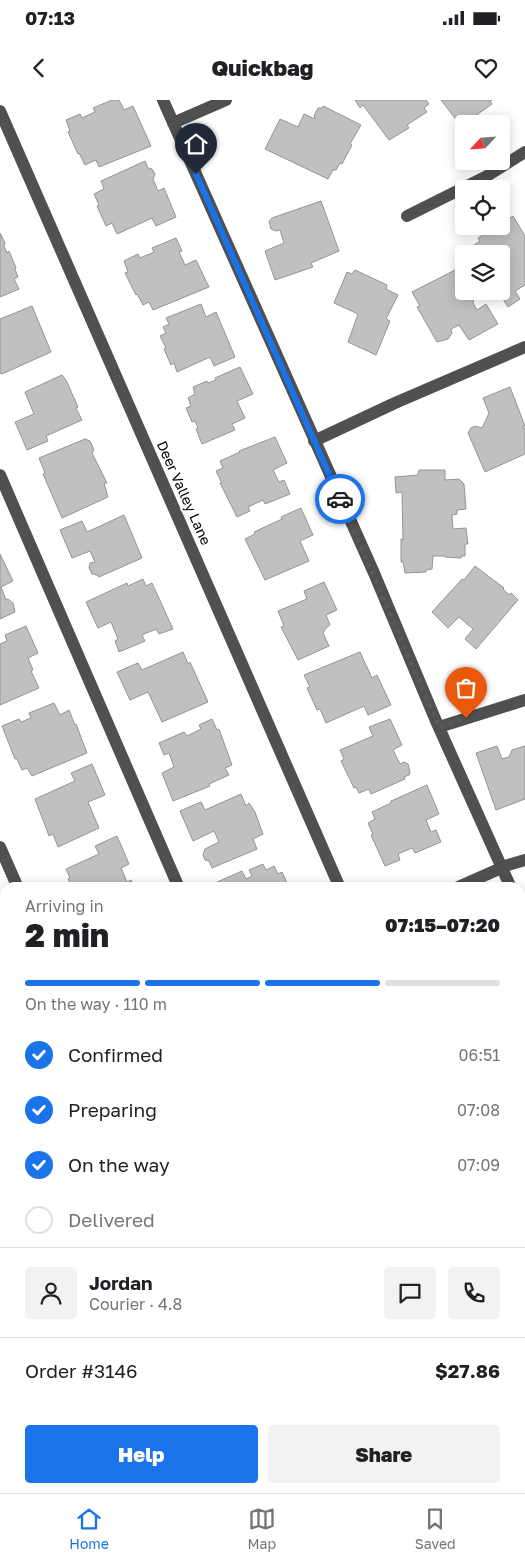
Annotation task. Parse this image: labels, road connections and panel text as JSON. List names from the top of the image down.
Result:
{
  "streets": {
    "street": ["Deer Valley Lane"]
  },
  "north": "bottom left",
  "page": {
    "status": "07:13",
    "header": "Quickbag",
    "heading": ["2 min", "Arriving in", "07:15–07:20"],
    "panel": [
      "Jordan",
      "Courier · 4.8",
      "Order #3146",
      "$27.86"
    ],
    "bar": "On the way · 110 m",
    "list": [
      ["Confirmed", "06:51"],
      ["Preparing", "07:08"],
      ["On the way", "07:09"],
      "Delivered"
    ],
    "buttons": ["Help", "Share"],
    "tabs": ["Home", "Map", "Saved"]
  }
}
